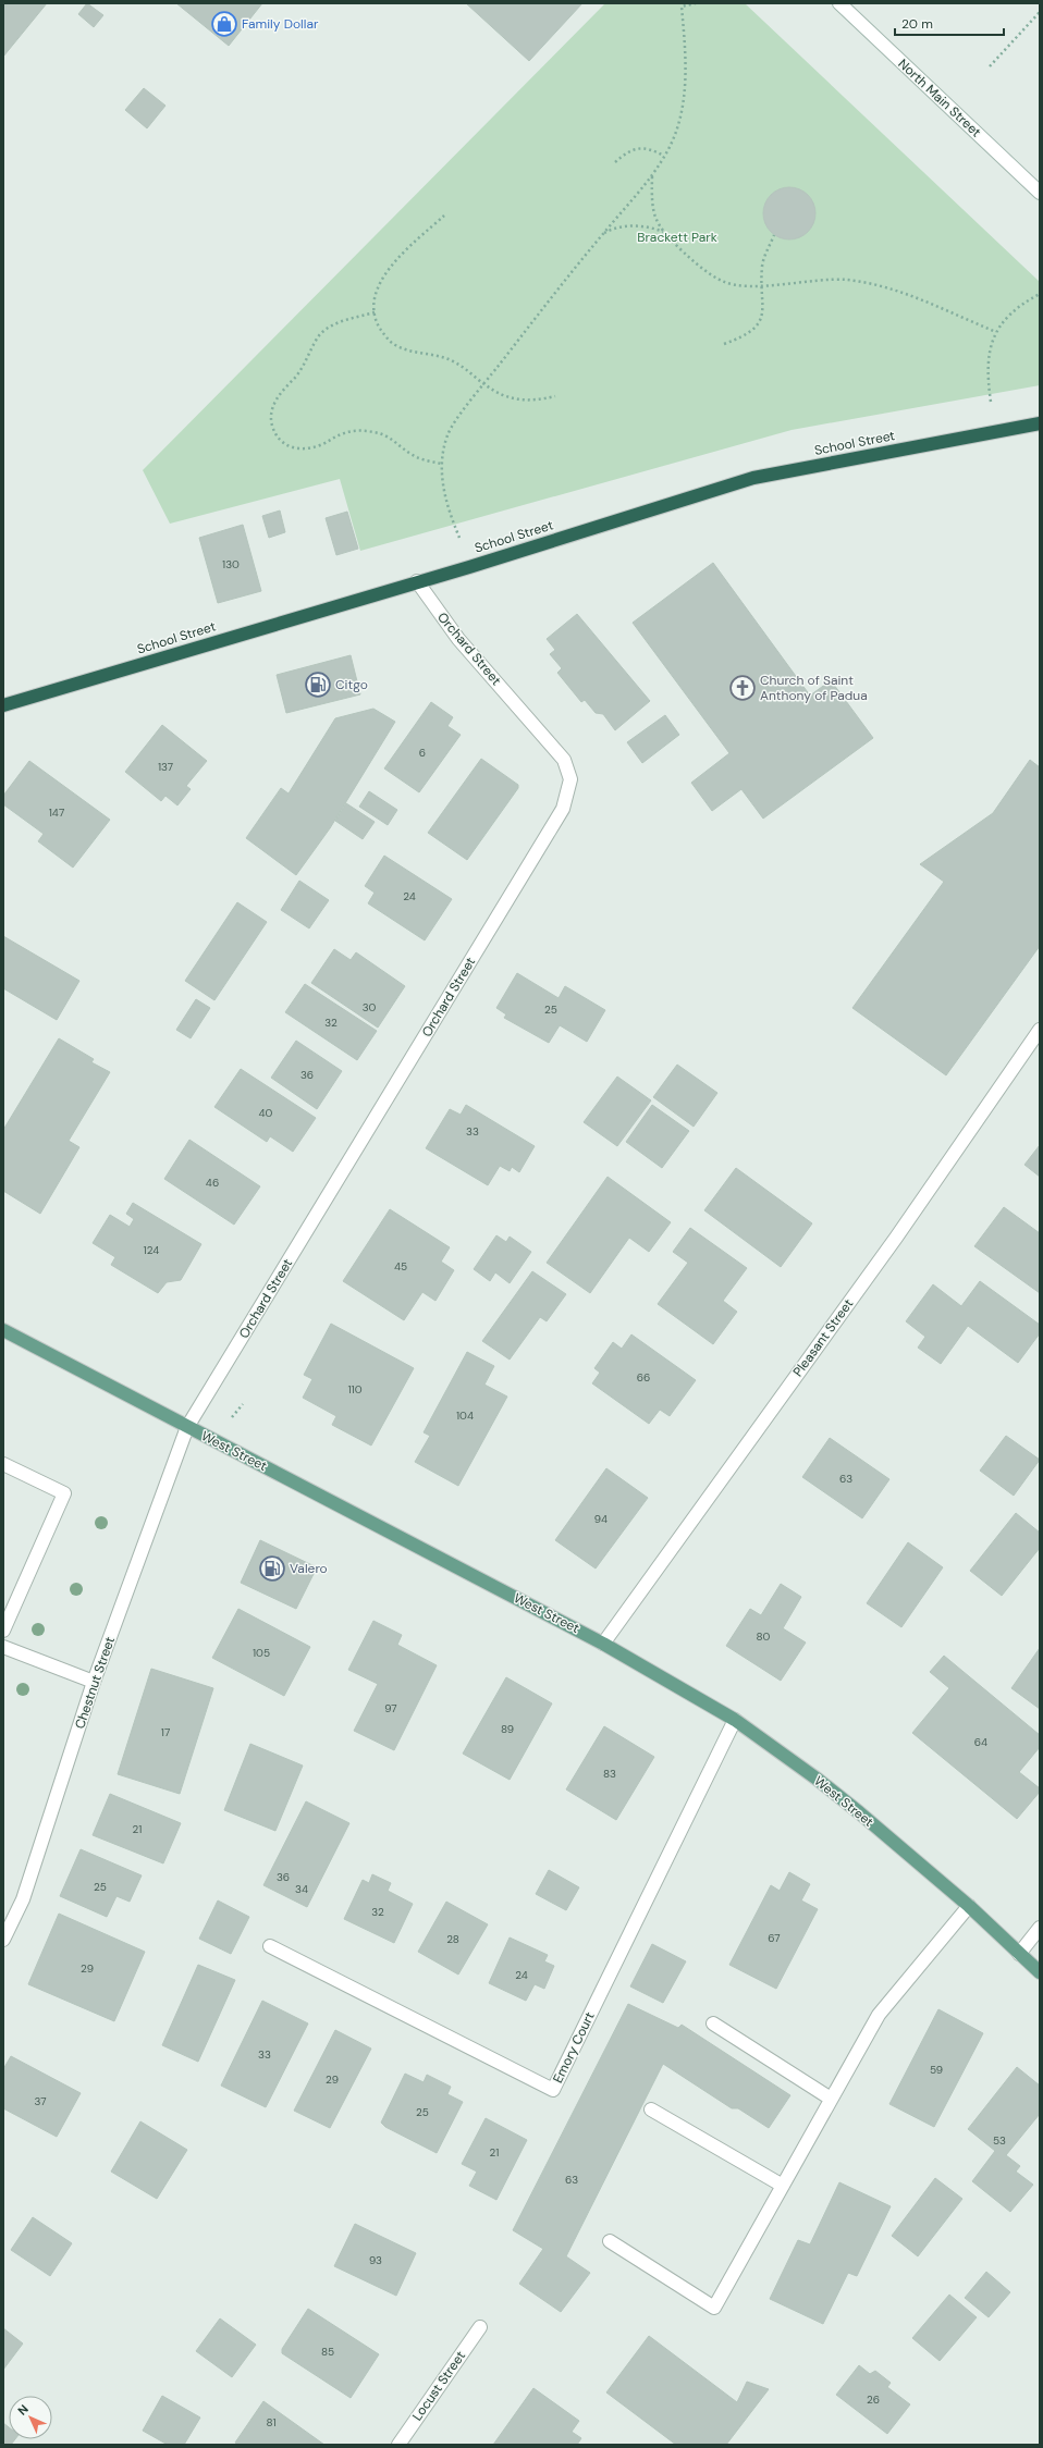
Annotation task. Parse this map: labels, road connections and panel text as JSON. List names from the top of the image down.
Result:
{
  "streets": {
    "highway": ["School Street"],
    "main road": ["West Street"],
    "street": [
      "North Main Street",
      "Orchard Street",
      "Pleasant Street",
      "Chestnut Street",
      "Emory Court",
      "Locust Street"
    ]
  },
  "crossings": [
    ["School Street", "Orchard Street"],
    ["Orchard Street", "West Street"],
    ["Orchard Street", "Chestnut Street"],
    ["Pleasant Street", "West Street"],
    ["West Street", "Chestnut Street"],
    ["West Street", "Emory Court"]
  ],
  "parks": ["Brackett Park"],
  "places": {
    "shop": ["Family Dollar"],
    "fuel station": ["Citgo", "Valero"],
    "church": ["Church of Saint Anthony of Padua"]
  },
  "house_numbers": [
    "130",
    "6",
    "137",
    "147",
    "24",
    "30",
    "25",
    "32",
    "36",
    "40",
    "33",
    "46",
    "124",
    "45",
    "66",
    "110",
    "104",
    "63",
    "94",
    "80",
    "105",
    "97",
    "89",
    "17",
    "64",
    "83",
    "21",
    "36",
    "25",
    "34",
    "32",
    "67",
    "28",
    "29",
    "24",
    "33",
    "59",
    "29",
    "37",
    "25",
    "53",
    "21",
    "63",
    "93",
    "85",
    "26",
    "81"
  ],
  "scale_bar": "20 m",
  "north": "top left"
}
